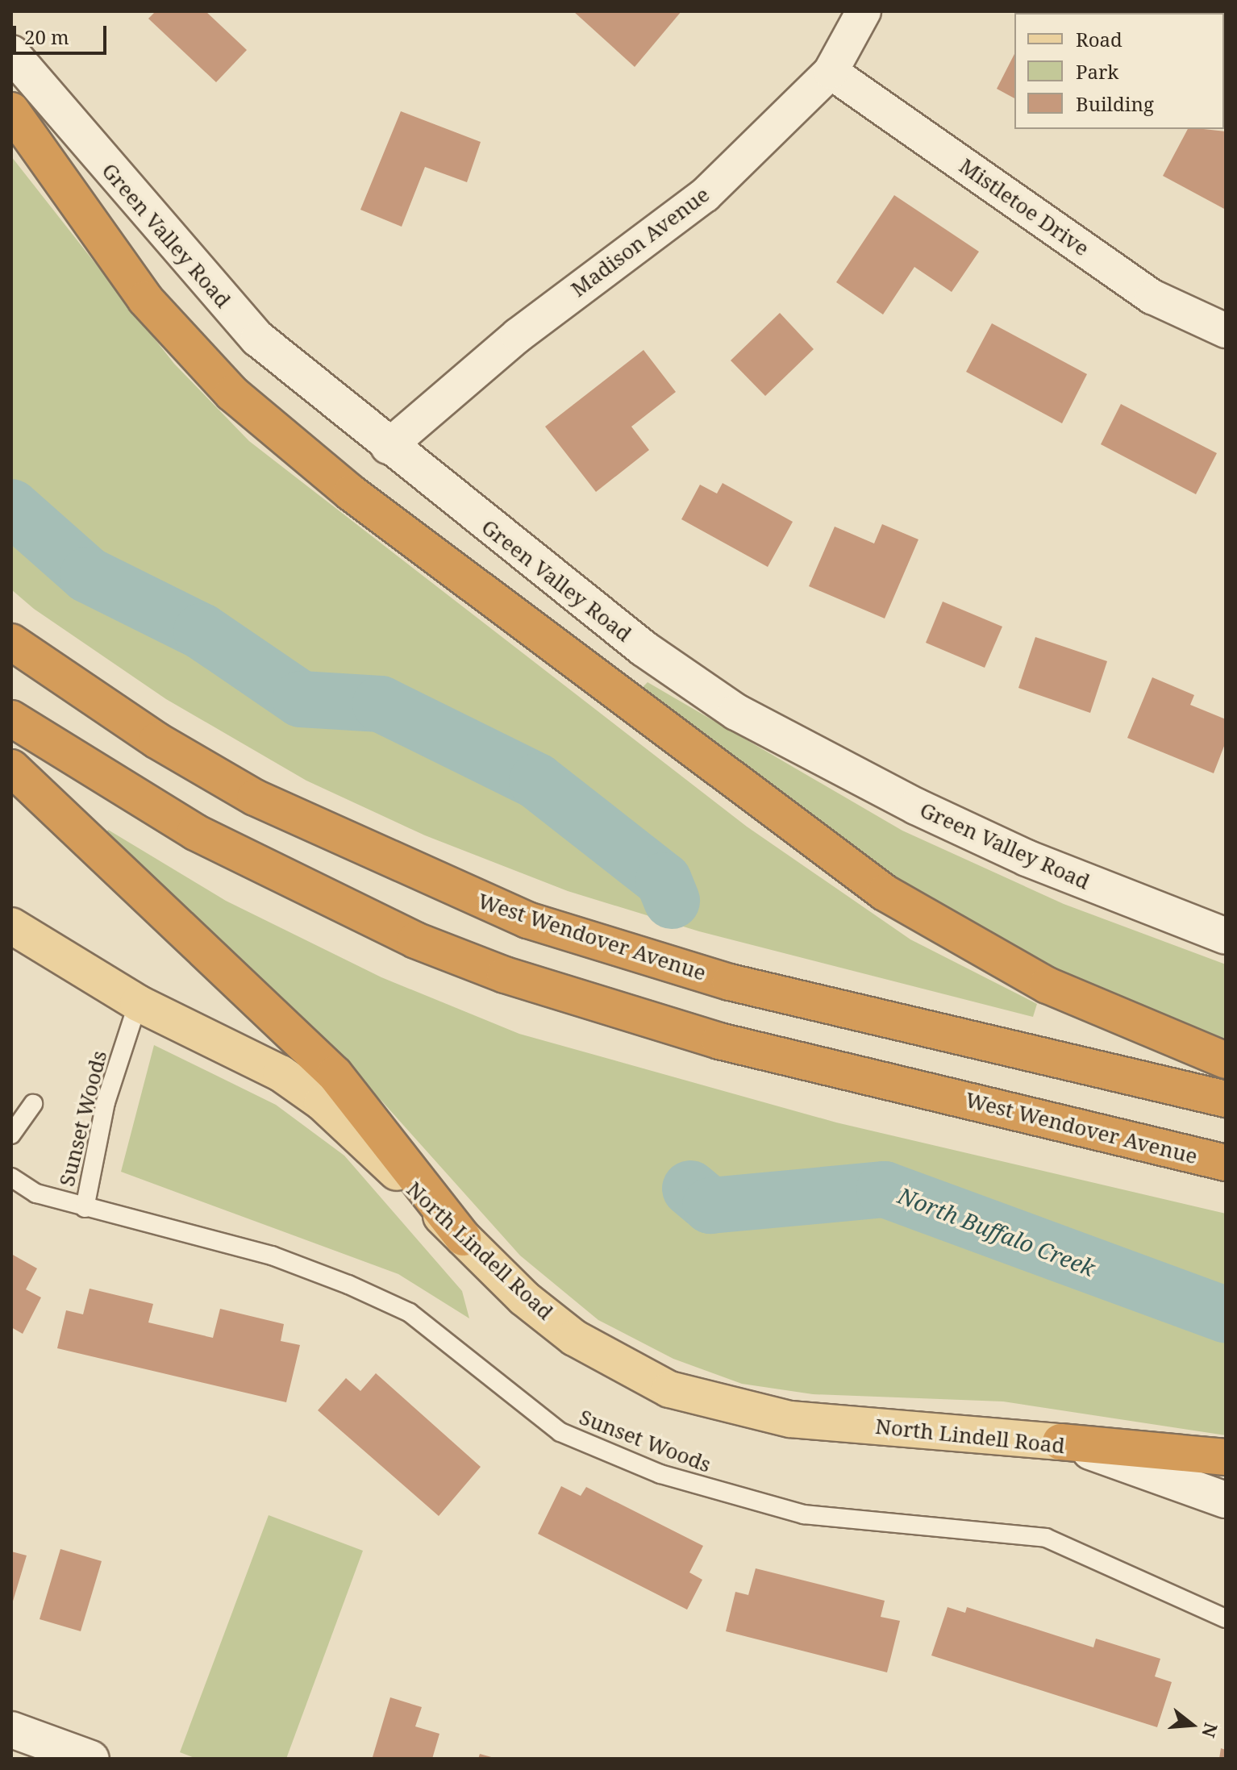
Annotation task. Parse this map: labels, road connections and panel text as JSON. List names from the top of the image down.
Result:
{
  "streets": {
    "highway": ["West Wendover Avenue"],
    "main road": ["Green Valley Road", "North Lindell Road"],
    "street": ["Mistletoe Drive", "Madison Avenue"],
    "lane": ["Sunset Woods"]
  },
  "crossings": [
    ["Mistletoe Drive", "Madison Avenue"],
    ["Green Valley Road", "Madison Avenue"],
    ["Sunset Woods", "North Lindell Road"]
  ],
  "water": ["North Buffalo Creek"],
  "legend": ["Road", "Park", "Building"],
  "scale_bar": "20 m",
  "north": "right"
}
